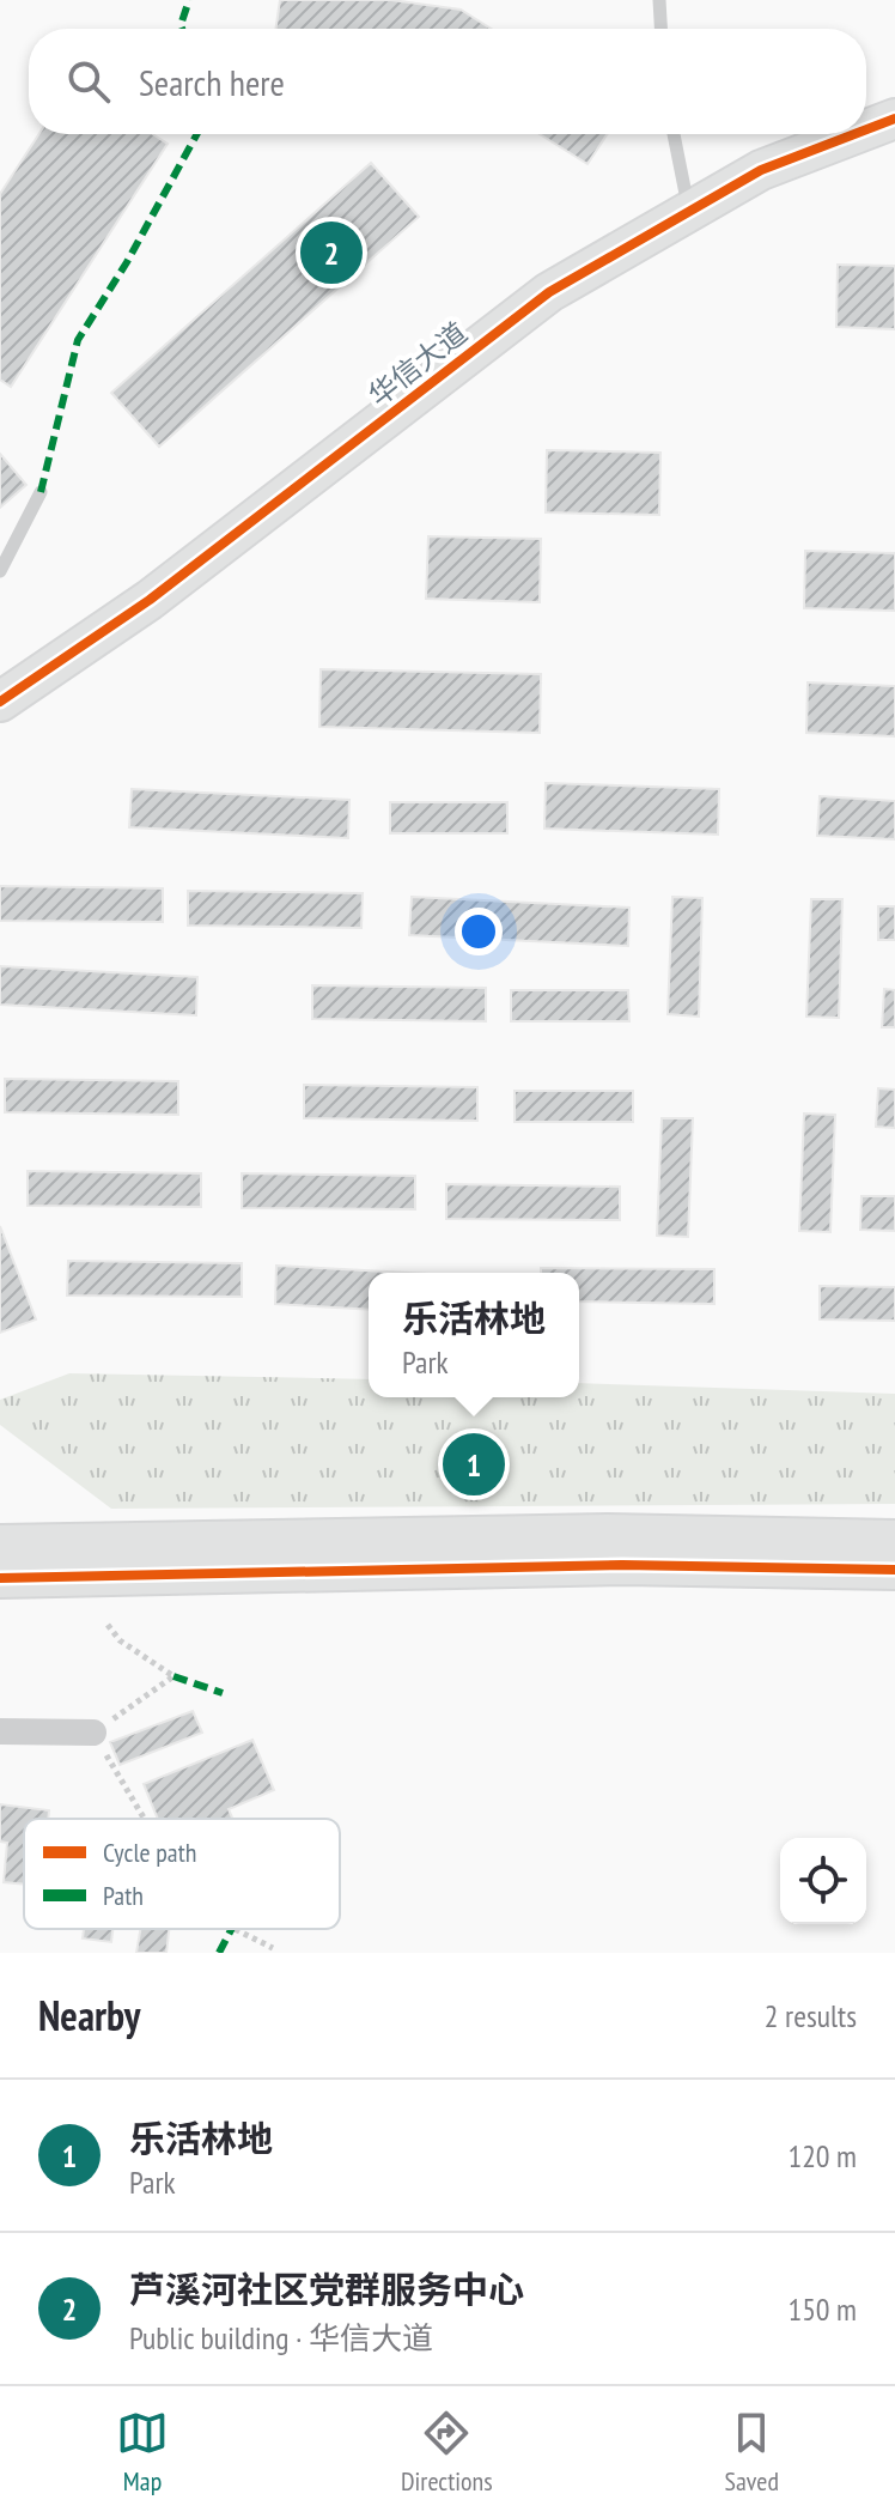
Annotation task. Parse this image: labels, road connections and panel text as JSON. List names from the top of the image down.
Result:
{
  "streets": {
    "street": ["华信大道"]
  },
  "legend": ["Cycle path", "Path"],
  "page": {
    "search": "Search here",
    "pins": ["2", "1"],
    "popup": ["乐活林地", "Park"],
    "heading": ["Nearby", "2 results"],
    "list": [
      {
        "mark": "1",
        "name": "乐活林地",
        "note": "Park",
        "value": "120 m"
      },
      {
        "mark": "2",
        "name": "芦溪河社区党群服务中心",
        "note": "Public building · 华信大道",
        "value": "150 m"
      }
    ],
    "nav": ["Map", "Directions", "Saved"]
  }
}
